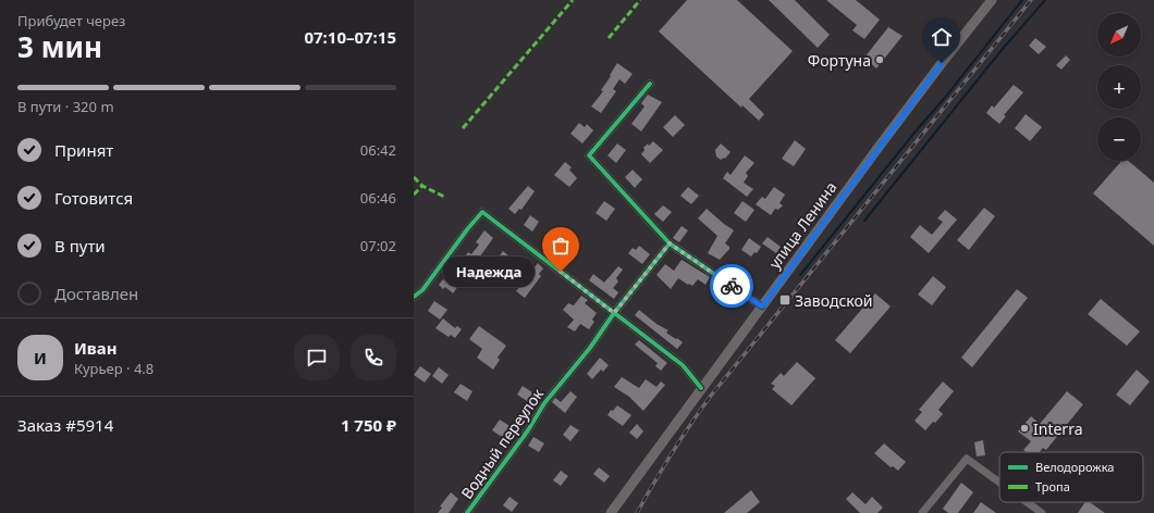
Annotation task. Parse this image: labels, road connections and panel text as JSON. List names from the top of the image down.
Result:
{
  "streets": {
    "main road": ["улица Ленина"],
    "street": ["Водный переулок"]
  },
  "places": {
    "other": ["Фортуна", "Надежда", "Interra"],
    "transit": ["Заводской"]
  },
  "legend": ["Велодорожка", "Тропа"],
  "north": "bottom left",
  "page": {
    "heading": ["3 мин", "Прибудет через", "07:10–07:15"],
    "panel": [
      "Иван",
      "Курьер · 4.8",
      "Заказ #5914",
      "1 750 ₽"
    ],
    "map_buttons": ["+", "−"],
    "bar": "В пути · 320 m",
    "list": [
      ["Принят", "06:42"],
      ["Готовится", "06:46"],
      ["В пути", "07:02"],
      "Доставлен"
    ],
    "bubble": "Надежда",
    "round": "И"
  }
}
